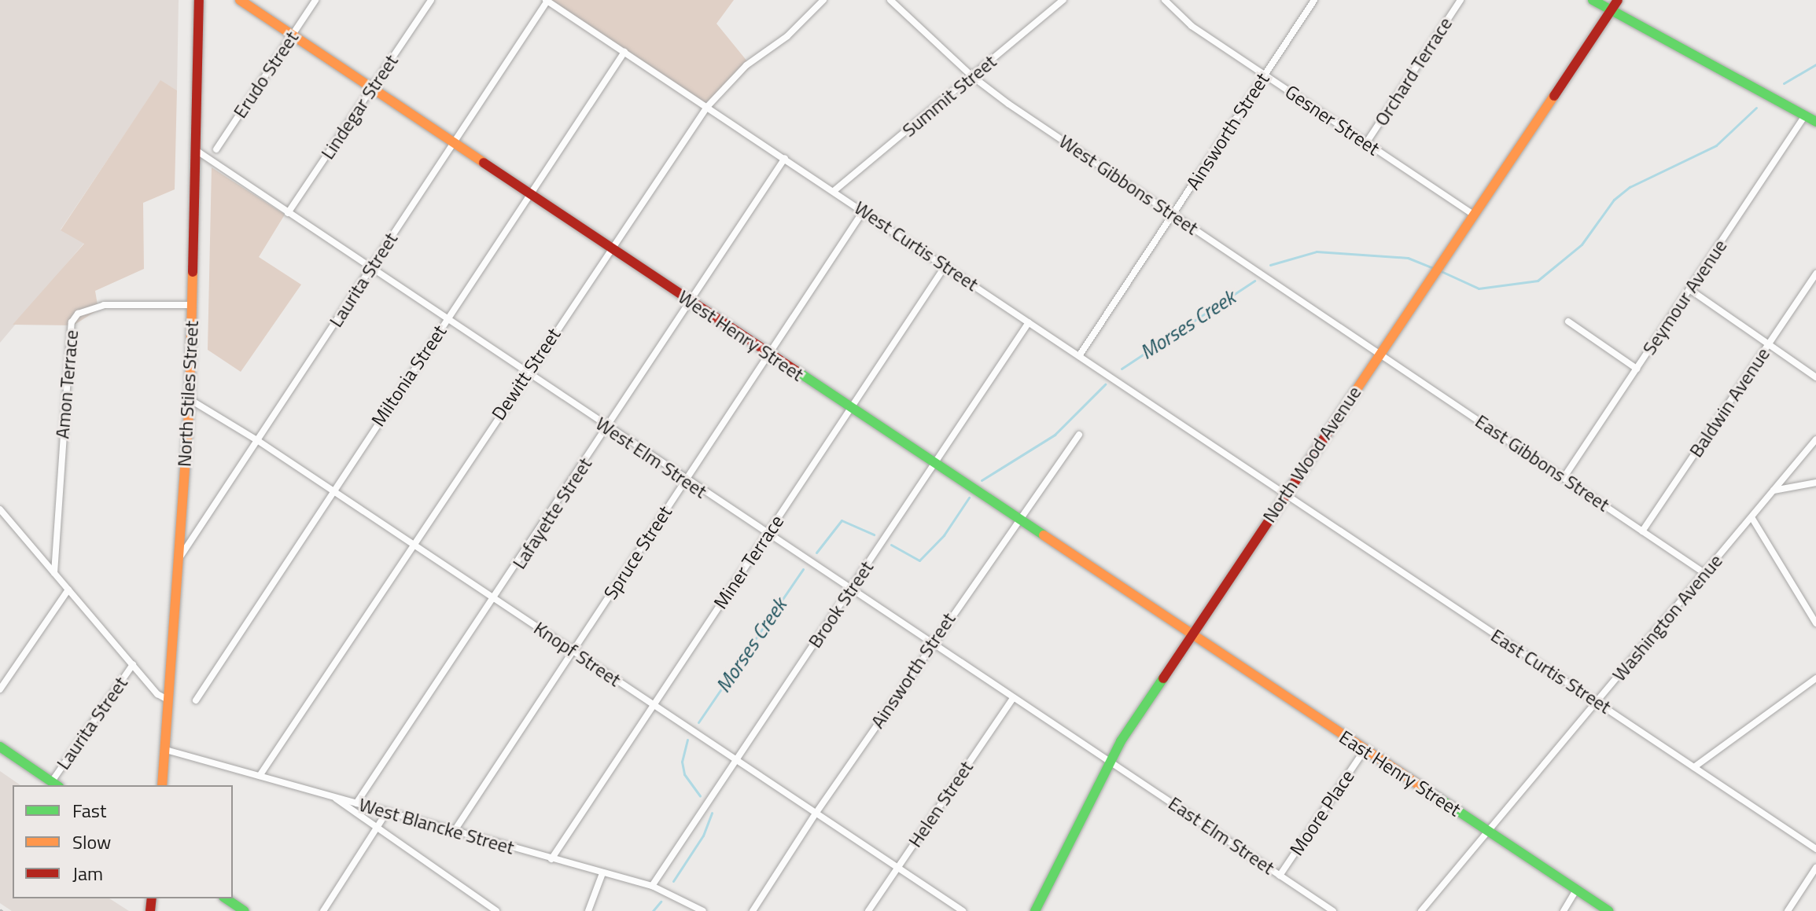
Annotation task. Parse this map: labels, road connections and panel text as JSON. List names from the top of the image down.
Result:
{
  "streets": {
    "main road": [
      "West Henry Street",
      "North Stiles Street",
      "North Wood Avenue",
      "East Henry Street"
    ],
    "street": [
      "Orchard Terrace",
      "Erudo Street",
      "Summit Street",
      "Lindegar Street",
      "Gesner Street",
      "Ainsworth Street",
      "West Gibbons Street",
      "West Curtis Street",
      "Laurita Street",
      "Seymour Avenue",
      "Dewitt Street",
      "Miltonia Street",
      "Amon Terrace",
      "Baldwin Avenue",
      "West Elm Street",
      "East Gibbons Street",
      "Lafayette Street",
      "Spruce Street",
      "Miner Terrace",
      "Brook Street",
      "Washington Avenue",
      "Knopf Street",
      "East Curtis Street",
      "Helen Street",
      "Moore Place",
      "West Blancke Street",
      "East Elm Street"
    ]
  },
  "crossings": [
    ["Orchard Terrace", "Gesner Street"],
    ["Erudo Street", "West Henry Street"],
    ["Summit Street", "West Gibbons Street"],
    ["Summit Street", "West Curtis Street"],
    ["Lindegar Street", "West Henry Street"],
    ["Lindegar Street", "West Elm Street"],
    ["Gesner Street", "Ainsworth Street"],
    ["Gesner Street", "North Wood Avenue"],
    ["Ainsworth Street", "West Gibbons Street"],
    ["Ainsworth Street", "West Curtis Street"],
    ["Ainsworth Street", "West Henry Street"],
    ["Ainsworth Street", "West Elm Street"],
    ["Ainsworth Street", "Knopf Street"],
    ["West Gibbons Street", "North Wood Avenue"],
    ["West Gibbons Street", "East Gibbons Street"],
    ["West Curtis Street", "Laurita Street"],
    ["West Curtis Street", "Dewitt Street"],
    ["West Curtis Street", "Miltonia Street"],
    ["West Curtis Street", "North Wood Avenue"],
    ["West Curtis Street", "Lafayette Street"],
    ["West Curtis Street", "Spruce Street"],
    ["West Curtis Street", "Miner Terrace"],
    ["West Curtis Street", "Brook Street"],
    ["West Curtis Street", "East Curtis Street"],
    ["Laurita Street", "West Henry Street"],
    ["Laurita Street", "North Stiles Street"],
    ["Laurita Street", "West Elm Street"],
    ["Laurita Street", "Knopf Street"],
    ["Seymour Avenue", "East Gibbons Street"],
    ["West Henry Street", "Dewitt Street"],
    ["West Henry Street", "Miltonia Street"],
    ["West Henry Street", "North Wood Avenue"],
    ["West Henry Street", "Lafayette Street"],
    ["West Henry Street", "Spruce Street"],
    ["West Henry Street", "Miner Terrace"],
    ["West Henry Street", "Brook Street"],
    ["West Henry Street", "East Henry Street"],
    ["Dewitt Street", "West Elm Street"],
    ["Dewitt Street", "Knopf Street"],
    ["Dewitt Street", "West Blancke Street"],
    ["Miltonia Street", "West Elm Street"],
    ["Miltonia Street", "Knopf Street"],
    ["Amon Terrace", "North Stiles Street"],
    ["North Stiles Street", "West Elm Street"],
    ["North Stiles Street", "Knopf Street"],
    ["North Stiles Street", "West Blancke Street"],
    ["Baldwin Avenue", "East Gibbons Street"],
    ["North Wood Avenue", "West Elm Street"],
    ["North Wood Avenue", "East Gibbons Street"],
    ["North Wood Avenue", "East Curtis Street"],
    ["North Wood Avenue", "East Henry Street"],
    ["North Wood Avenue", "East Elm Street"],
    ["West Elm Street", "Lafayette Street"],
    ["West Elm Street", "Spruce Street"],
    ["West Elm Street", "Miner Terrace"],
    ["West Elm Street", "Brook Street"],
    ["West Elm Street", "Helen Street"],
    ["West Elm Street", "East Elm Street"],
    ["East Gibbons Street", "Washington Avenue"],
    ["Lafayette Street", "Knopf Street"],
    ["Lafayette Street", "West Blancke Street"],
    ["Spruce Street", "Knopf Street"],
    ["Spruce Street", "West Blancke Street"],
    ["Miner Terrace", "Knopf Street"],
    ["Miner Terrace", "West Blancke Street"],
    ["Brook Street", "Knopf Street"],
    ["Brook Street", "West Blancke Street"],
    ["Washington Avenue", "East Curtis Street"],
    ["Washington Avenue", "East Henry Street"],
    ["Knopf Street", "Helen Street"],
    ["East Henry Street", "Moore Place"],
    ["Moore Place", "East Elm Street"]
  ],
  "water": ["Morses Creek"],
  "legend": ["Fast", "Slow", "Jam"]
}
